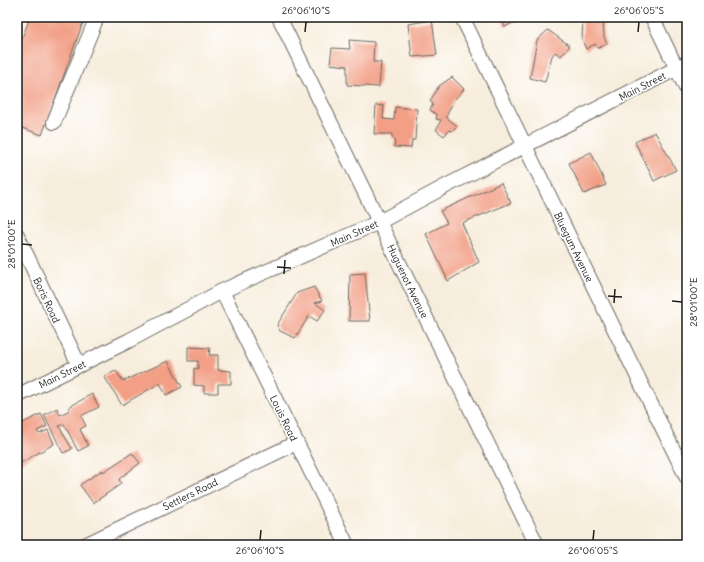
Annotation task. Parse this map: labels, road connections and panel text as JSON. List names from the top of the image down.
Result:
{
  "streets": {
    "street": [
      "Main Street",
      "Bluegum Avenue",
      "Huguenot Avenue",
      "Boris Road",
      "Louis Road",
      "Settlers Road"
    ]
  },
  "crossings": [
    ["Main Street", "Bluegum Avenue"],
    ["Main Street", "Huguenot Avenue"],
    ["Main Street", "Boris Road"],
    ["Main Street", "Louis Road"],
    ["Louis Road", "Settlers Road"]
  ],
  "coordinates": ["26°06'10\"S", "26°06'05\"S", "28°01'00\"E"]
}
